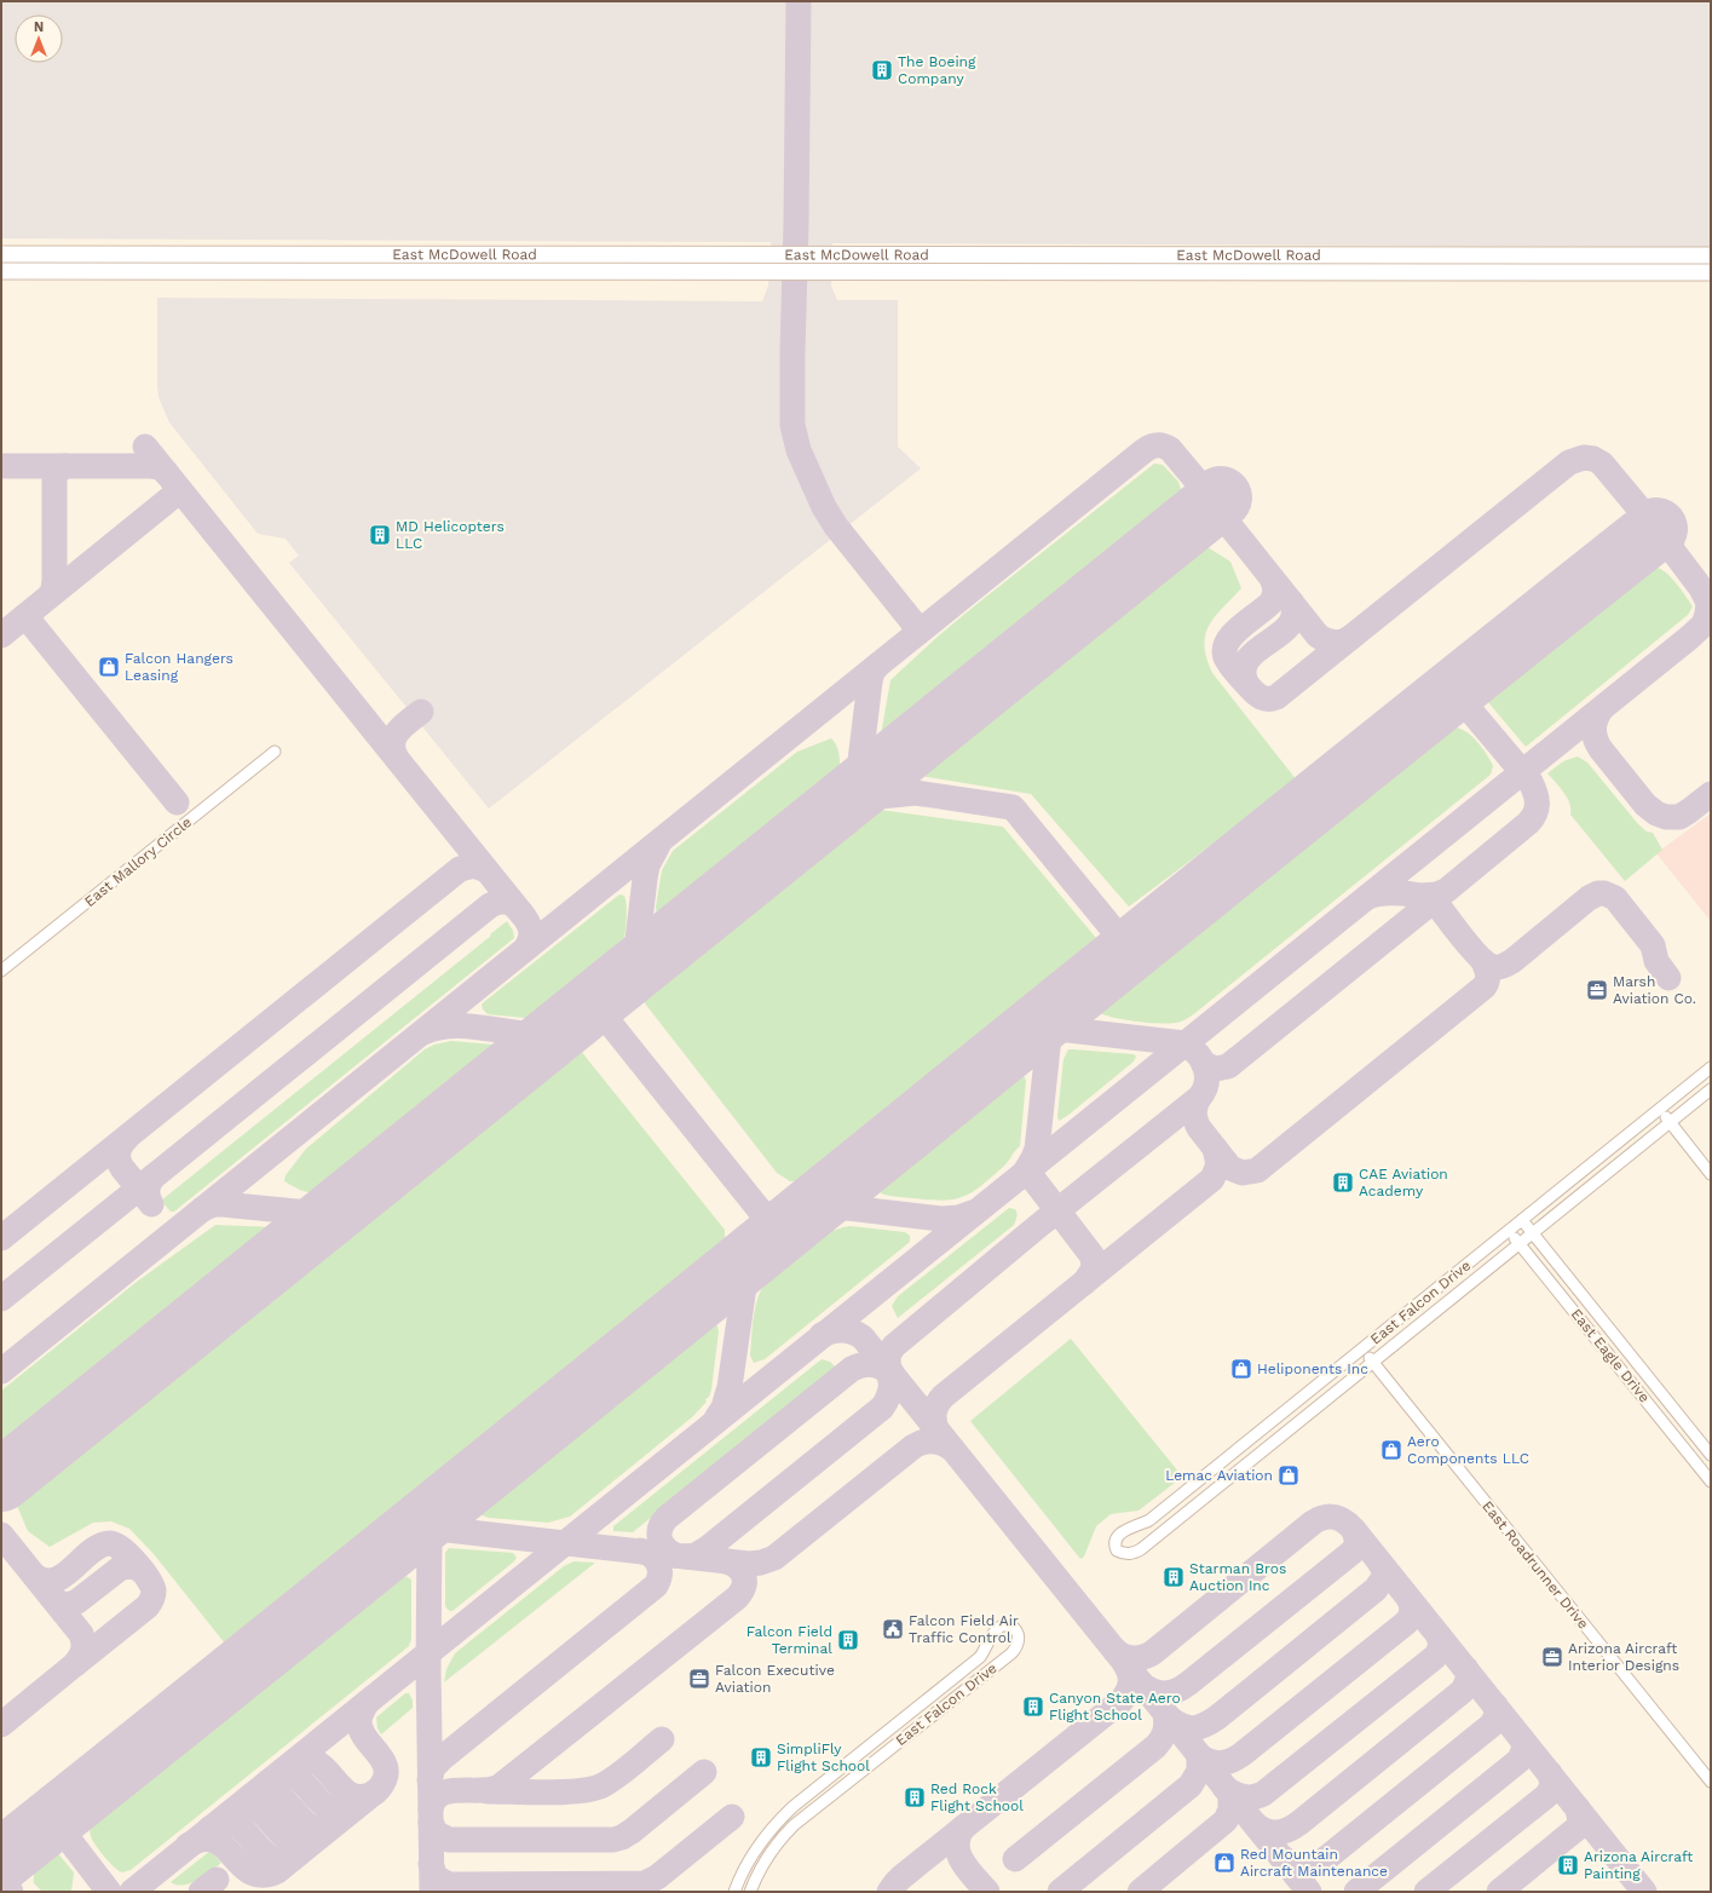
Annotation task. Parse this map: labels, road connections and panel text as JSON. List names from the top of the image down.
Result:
{
  "streets": {
    "main road": ["East McDowell Road"],
    "street": [
      "East Mallory Circle",
      "East Falcon Drive",
      "East Eagle Drive",
      "East Roadrunner Drive"
    ]
  },
  "crossings": [
    ["East Falcon Drive", "East Eagle Drive"],
    ["East Falcon Drive", "East Roadrunner Drive"]
  ],
  "places": {
    "building": [
      "The Boeing Company",
      "MD Helicopters LLC",
      "CAE Aviation Academy",
      "Starman Bros Auction Inc",
      "Falcon Field Terminal",
      "Canyon State Aero Flight School",
      "SimpliFly Flight School",
      "Red Rock Flight School",
      "Arizona Aircraft Painting"
    ],
    "shop": [
      "Falcon Hangers Leasing",
      "Heliponents Inc",
      "Aero Components LLC",
      "Lemac Aviation",
      "Red Mountain Aircraft Maintenance"
    ],
    "office": ["Marsh Aviation Co.", "Arizona Aircraft Interior Designs", "Falcon Executive Aviation"],
    "public building": ["Falcon Field Air Traffic Control"]
  },
  "north": "top"
}
